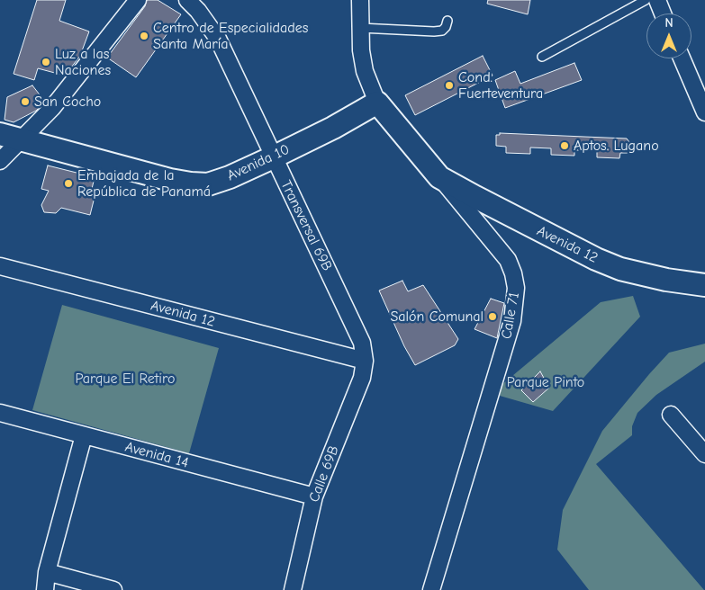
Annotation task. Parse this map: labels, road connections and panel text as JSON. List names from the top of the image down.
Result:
{
  "streets": {
    "street": [
      "Avenida 10",
      "Transversal 69B",
      "Avenida 12",
      "Calle 71",
      "Avenida 14",
      "Calle 69B"
    ]
  },
  "crossings": [
    ["Avenida 10", "Transversal 69B"],
    ["Avenida 10", "Calle 71"],
    ["Transversal 69B", "Avenida 12"],
    ["Transversal 69B", "Calle 69B"],
    ["Avenida 12", "Calle 71"],
    ["Avenida 12", "Calle 69B"],
    ["Avenida 14", "Calle 69B"]
  ],
  "parks": ["Parque El Retiro", "Parque Pinto"],
  "places": [
    "Centro de Especialidades Santa María",
    "Luz a las Naciones",
    "Cond. Fuerteventura",
    "San Cocho",
    "Aptos. Lugano",
    "Embajada de la República de Panamá",
    "Salón Comunal"
  ],
  "north": "top"
}
